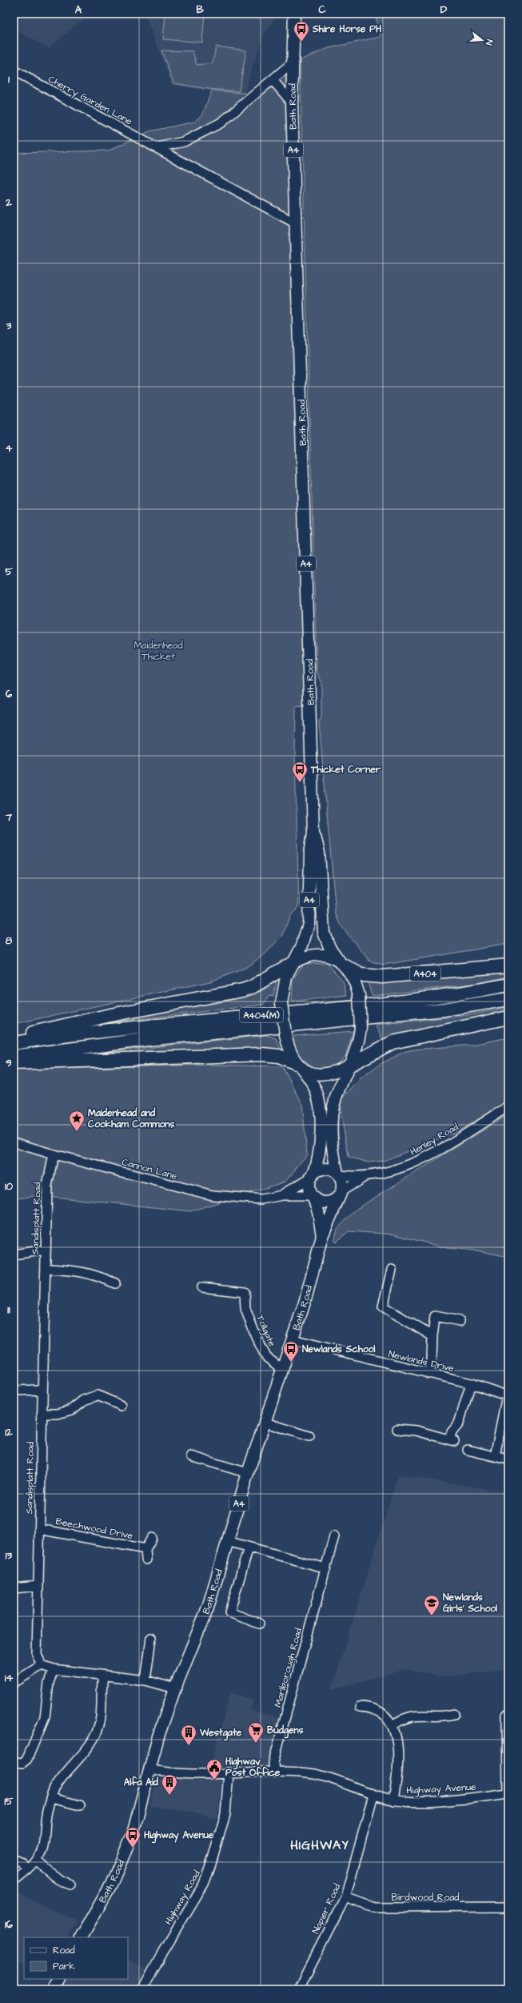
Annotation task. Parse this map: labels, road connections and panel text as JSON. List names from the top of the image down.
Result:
{
  "streets": {
    "highway": ["A404", "A404(M)"],
    "main road": ["Bath Road", "A4"],
    "street": [
      "Cherry Garden Lane",
      "Henley Road",
      "Cannon Lane",
      "Sandisplatt Road",
      "Tollgate",
      "Newlands Drive",
      "Beechwood Drive",
      "Marlborough Road",
      "Highway Avenue",
      "Highway Road",
      "Birdwood Road",
      "Napier Road"
    ]
  },
  "crossings": [
    ["Cherry Garden Lane", "Bath Road"],
    ["Bath Road", "A404"],
    ["Bath Road", "Henley Road"],
    ["Bath Road", "Cannon Lane"],
    ["Bath Road", "Tollgate"],
    ["Bath Road", "Newlands Drive"],
    ["Bath Road", "Highway Avenue"],
    ["Henley Road", "Cannon Lane"],
    ["Cannon Lane", "Sandisplatt Road"],
    ["Sandisplatt Road", "Beechwood Drive"],
    ["Marlborough Road", "Highway Avenue"],
    ["Highway Avenue", "Highway Road"],
    ["Highway Avenue", "Napier Road"],
    ["Birdwood Road", "Napier Road"]
  ],
  "districts": ["HIGHWAY"],
  "parks": ["Maidenhead Thicket"],
  "places": {
    "bus stop": [
      "Shire Horse PH",
      "Thicket Corner",
      "Newlands School",
      "Highway Avenue"
    ],
    "place": ["Maidenhead and Cookham Commons"],
    "school or university": ["Newlands Girls' School"],
    "supermarket": ["Budgens"],
    "building": ["Westgate", "Alfa Aid"],
    "public building": ["Highway Post Office"]
  },
  "legend": ["Road", "Park"],
  "north": "right",
  "grid": {
    "columns": [
      "A",
      "B",
      "C",
      "D"
    ],
    "rows": [
      "1",
      "2",
      "3",
      "4",
      "5",
      "6",
      "7",
      "8",
      "9",
      "10",
      "11",
      "12",
      "13",
      "14",
      "15",
      "16"
    ]
  }
}
